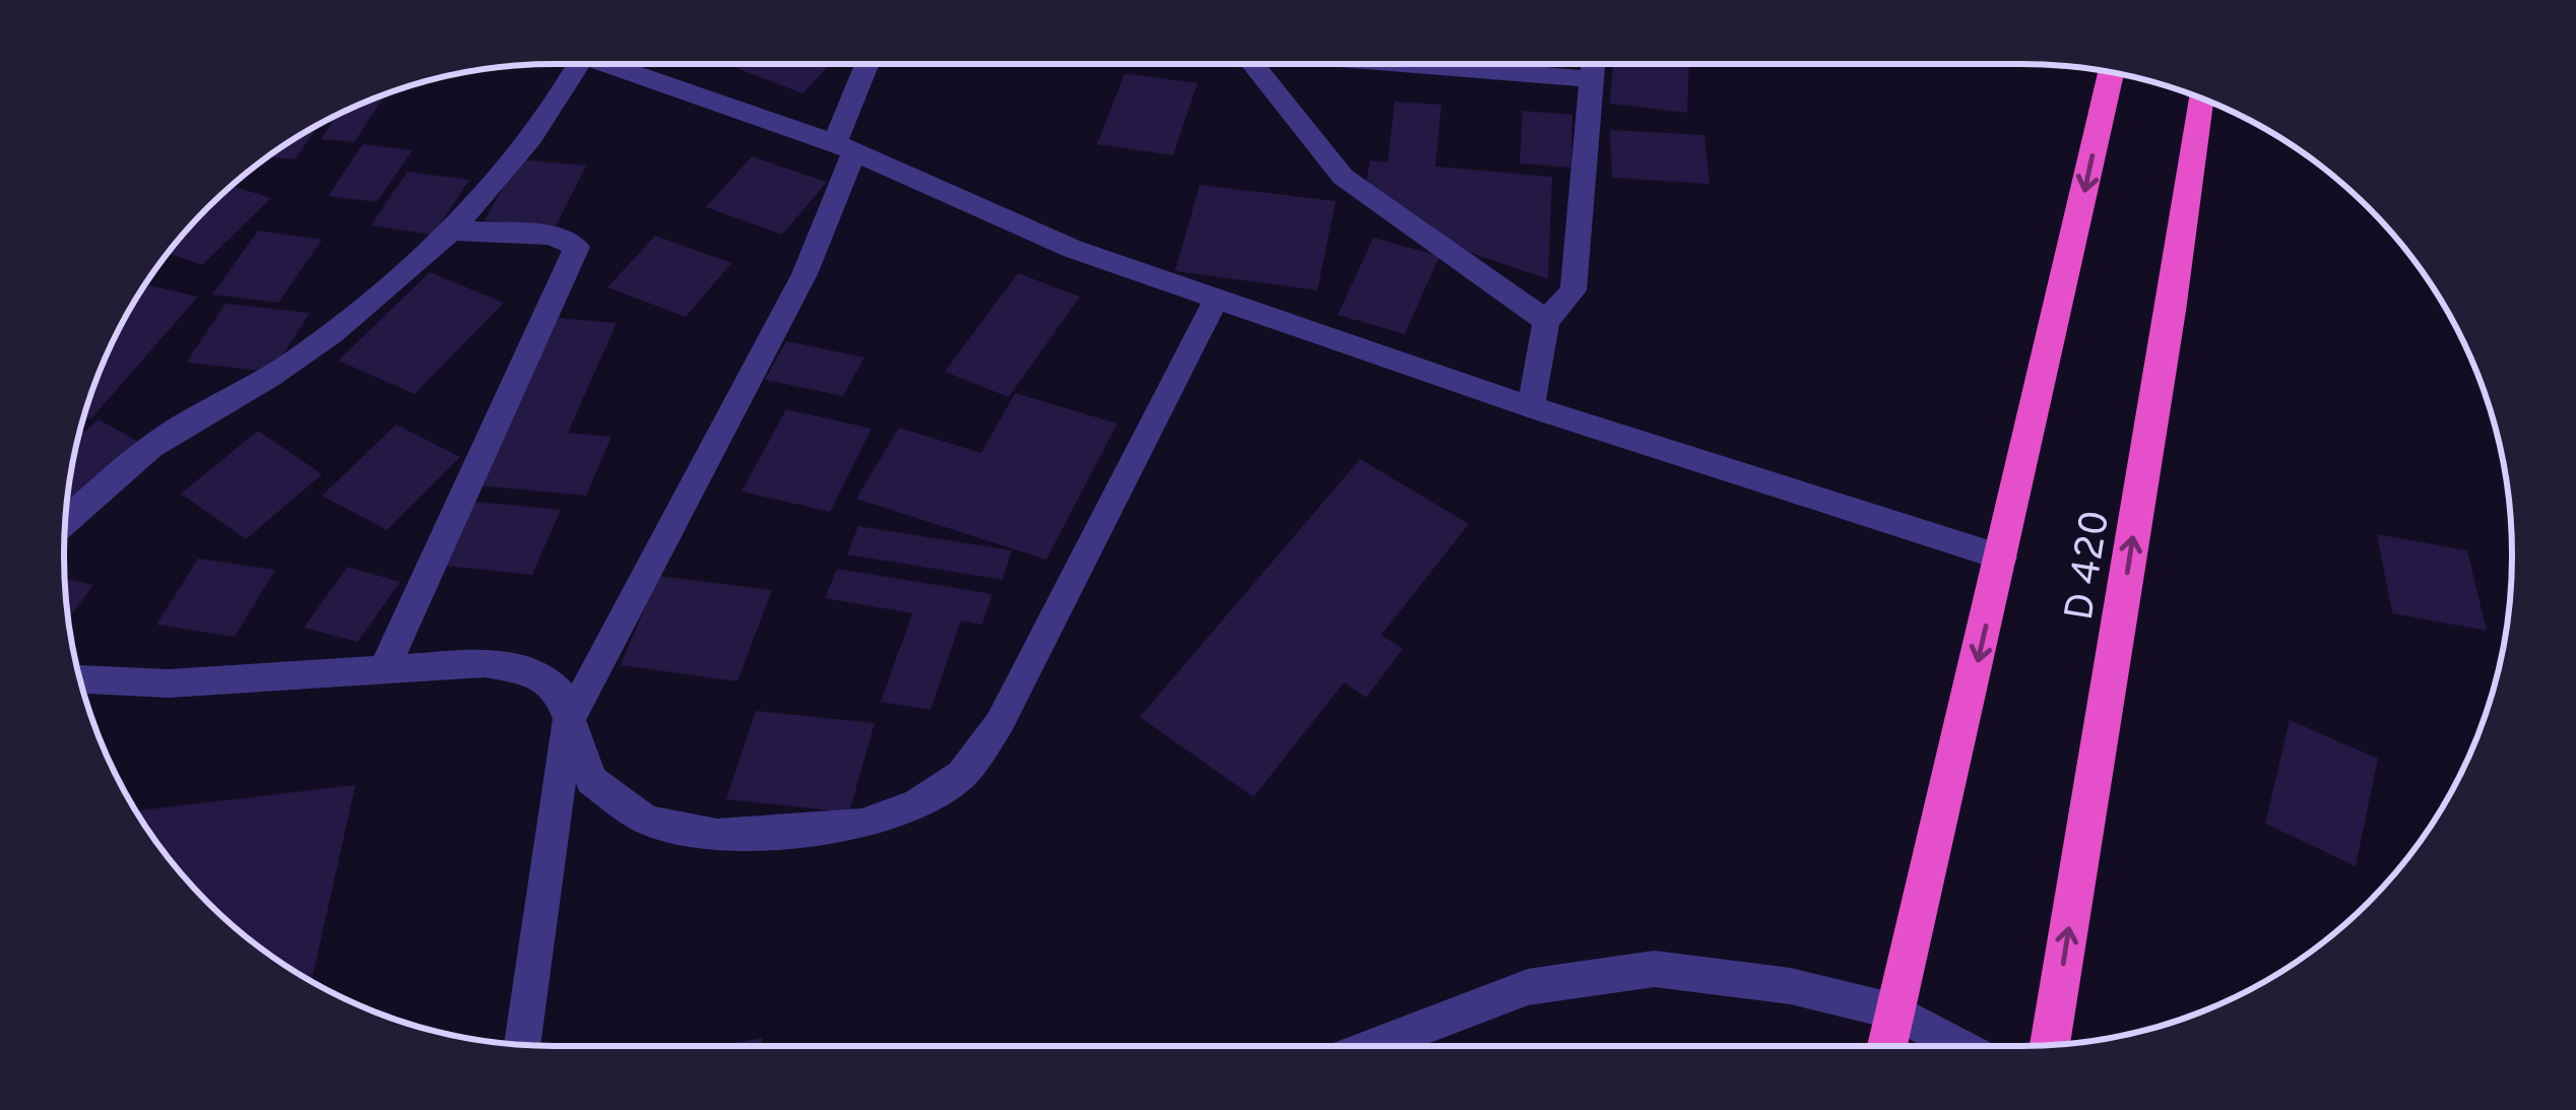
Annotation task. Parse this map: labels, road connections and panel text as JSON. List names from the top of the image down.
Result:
{
  "streets": {
    "highway": ["D 420"]
  }
}
